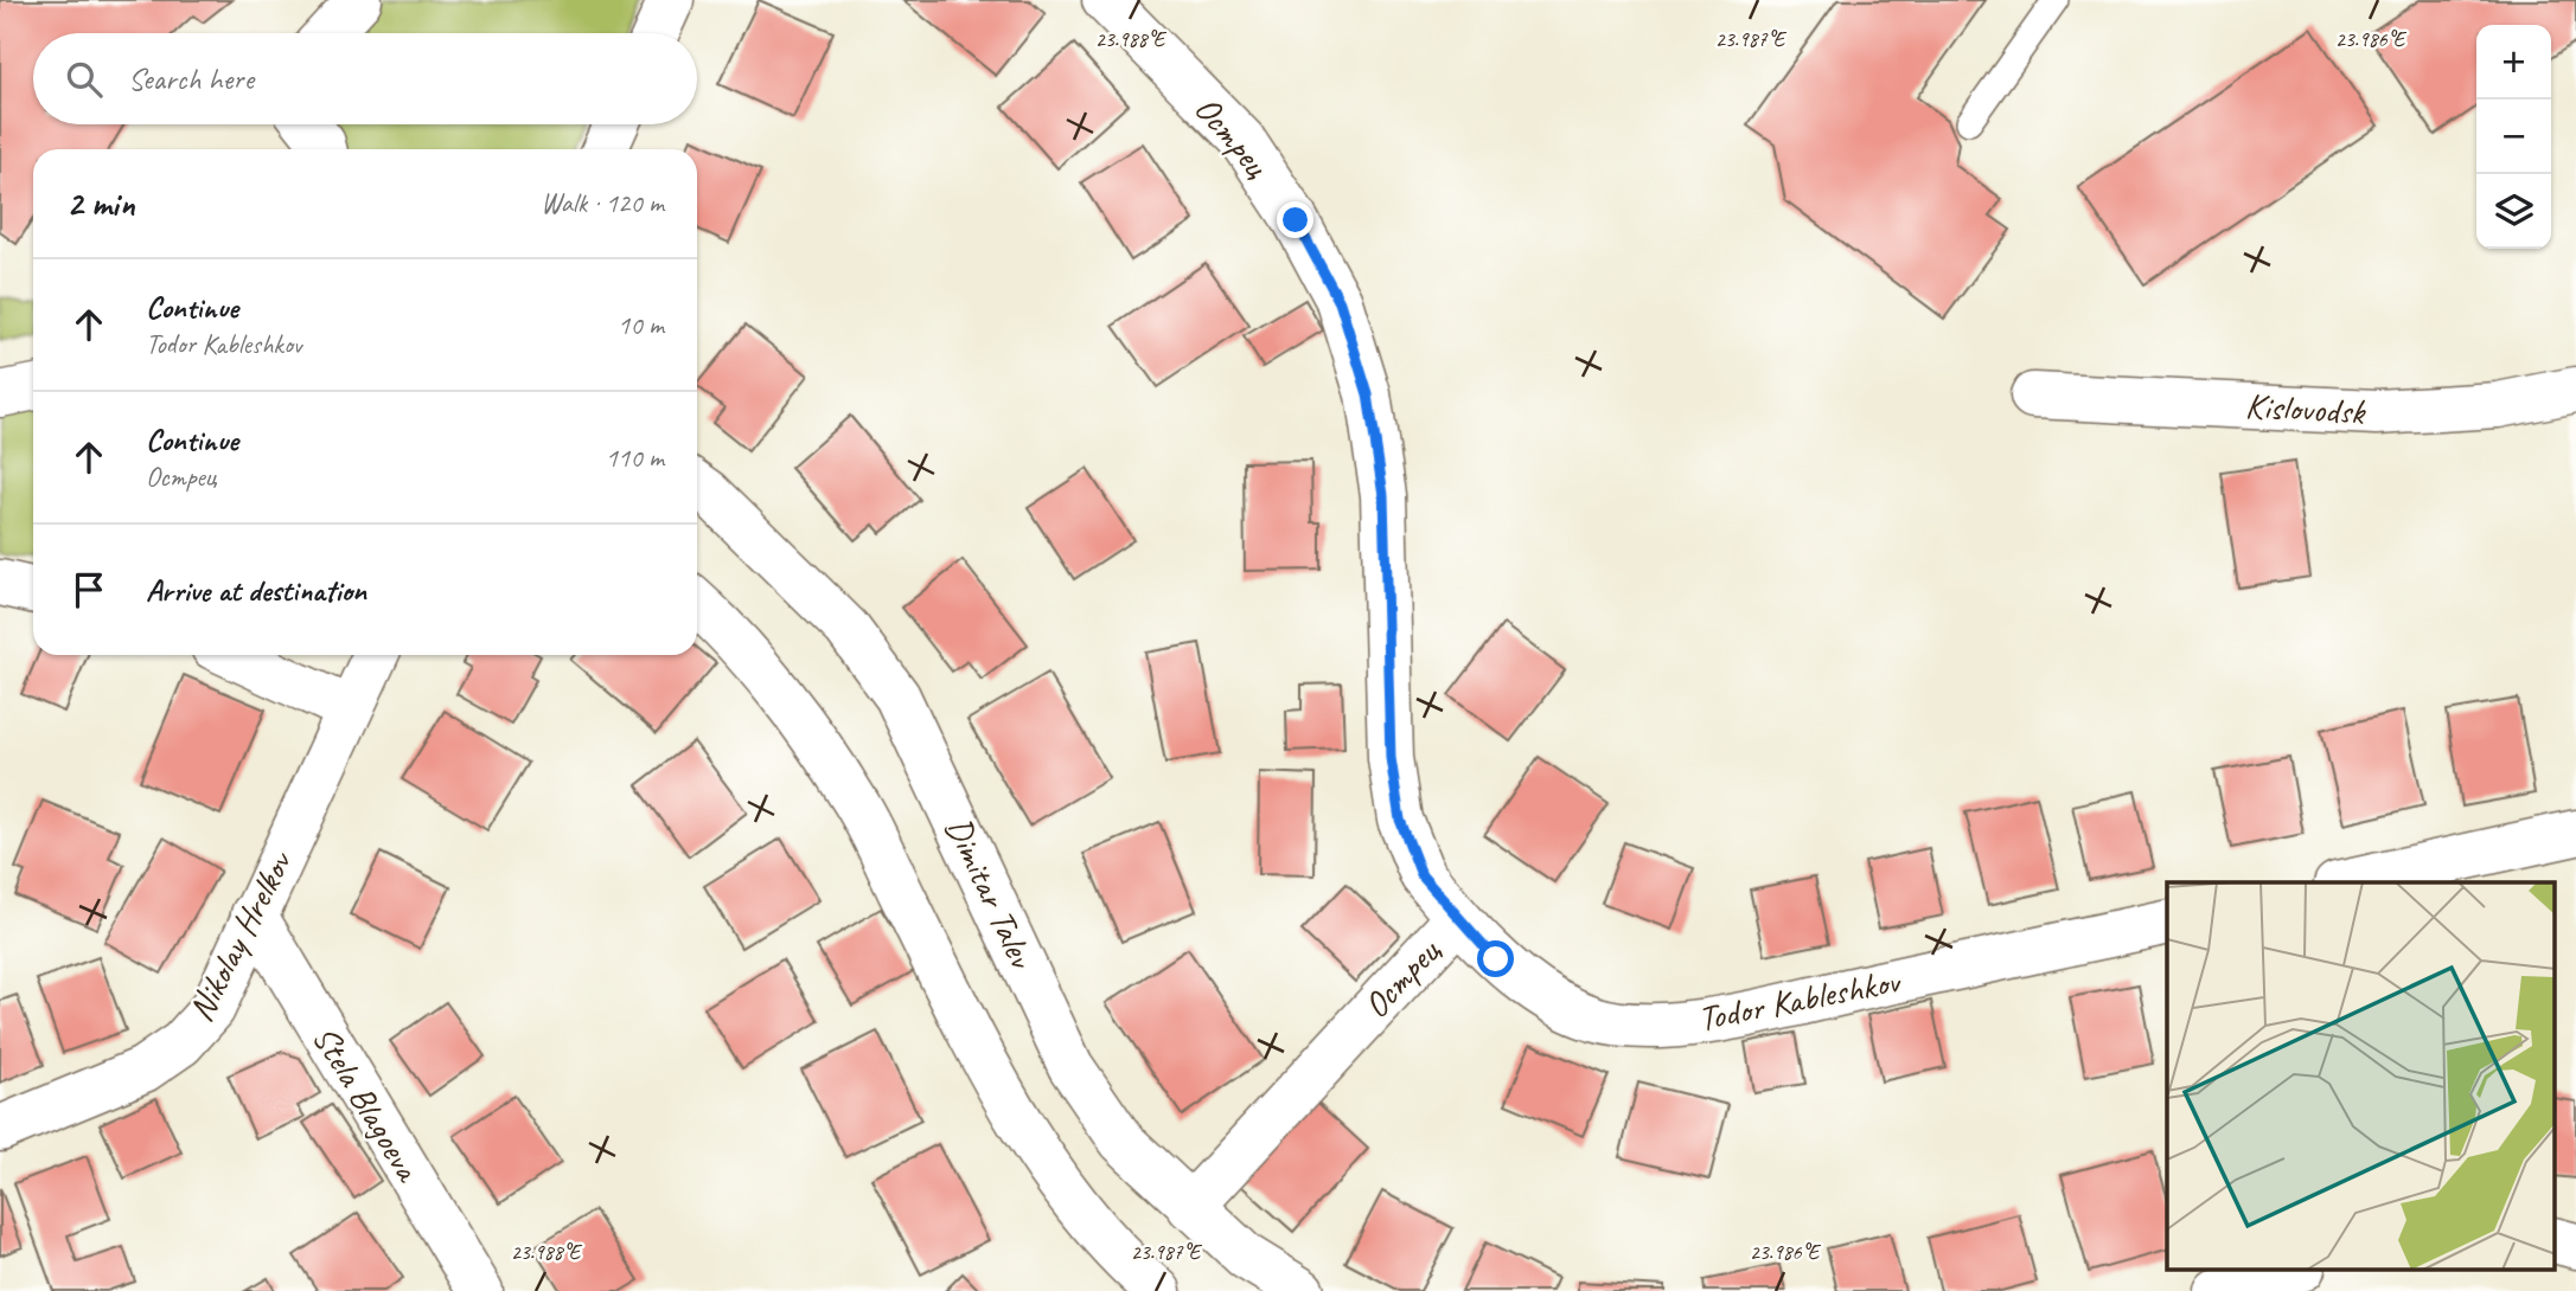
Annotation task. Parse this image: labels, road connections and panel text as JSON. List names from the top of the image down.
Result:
{
  "streets": {
    "street": [
      "Острец",
      "Kislovodsk",
      "Dimitar Talev",
      "Nikolay Hrelkov",
      "Todor Kableshkov",
      "Stela Blagoeva"
    ]
  },
  "crossings": [
    ["Острец", "Dimitar Talev"],
    ["Острец", "Todor Kableshkov"],
    ["Nikolay Hrelkov", "Stela Blagoeva"]
  ],
  "page": {
    "map_buttons": ["+", "−"],
    "search": "Search here",
    "heading": ["2 min", "Walk · 120 m"],
    "list": [
      ["Continue", "Todor Kableshkov", "10 m"],
      ["Continue", "Острец", "110 m"],
      "Arrive at destination"
    ]
  },
  "coordinates": ["23.988°E", "23.987°E", "23.986°E"]
}
